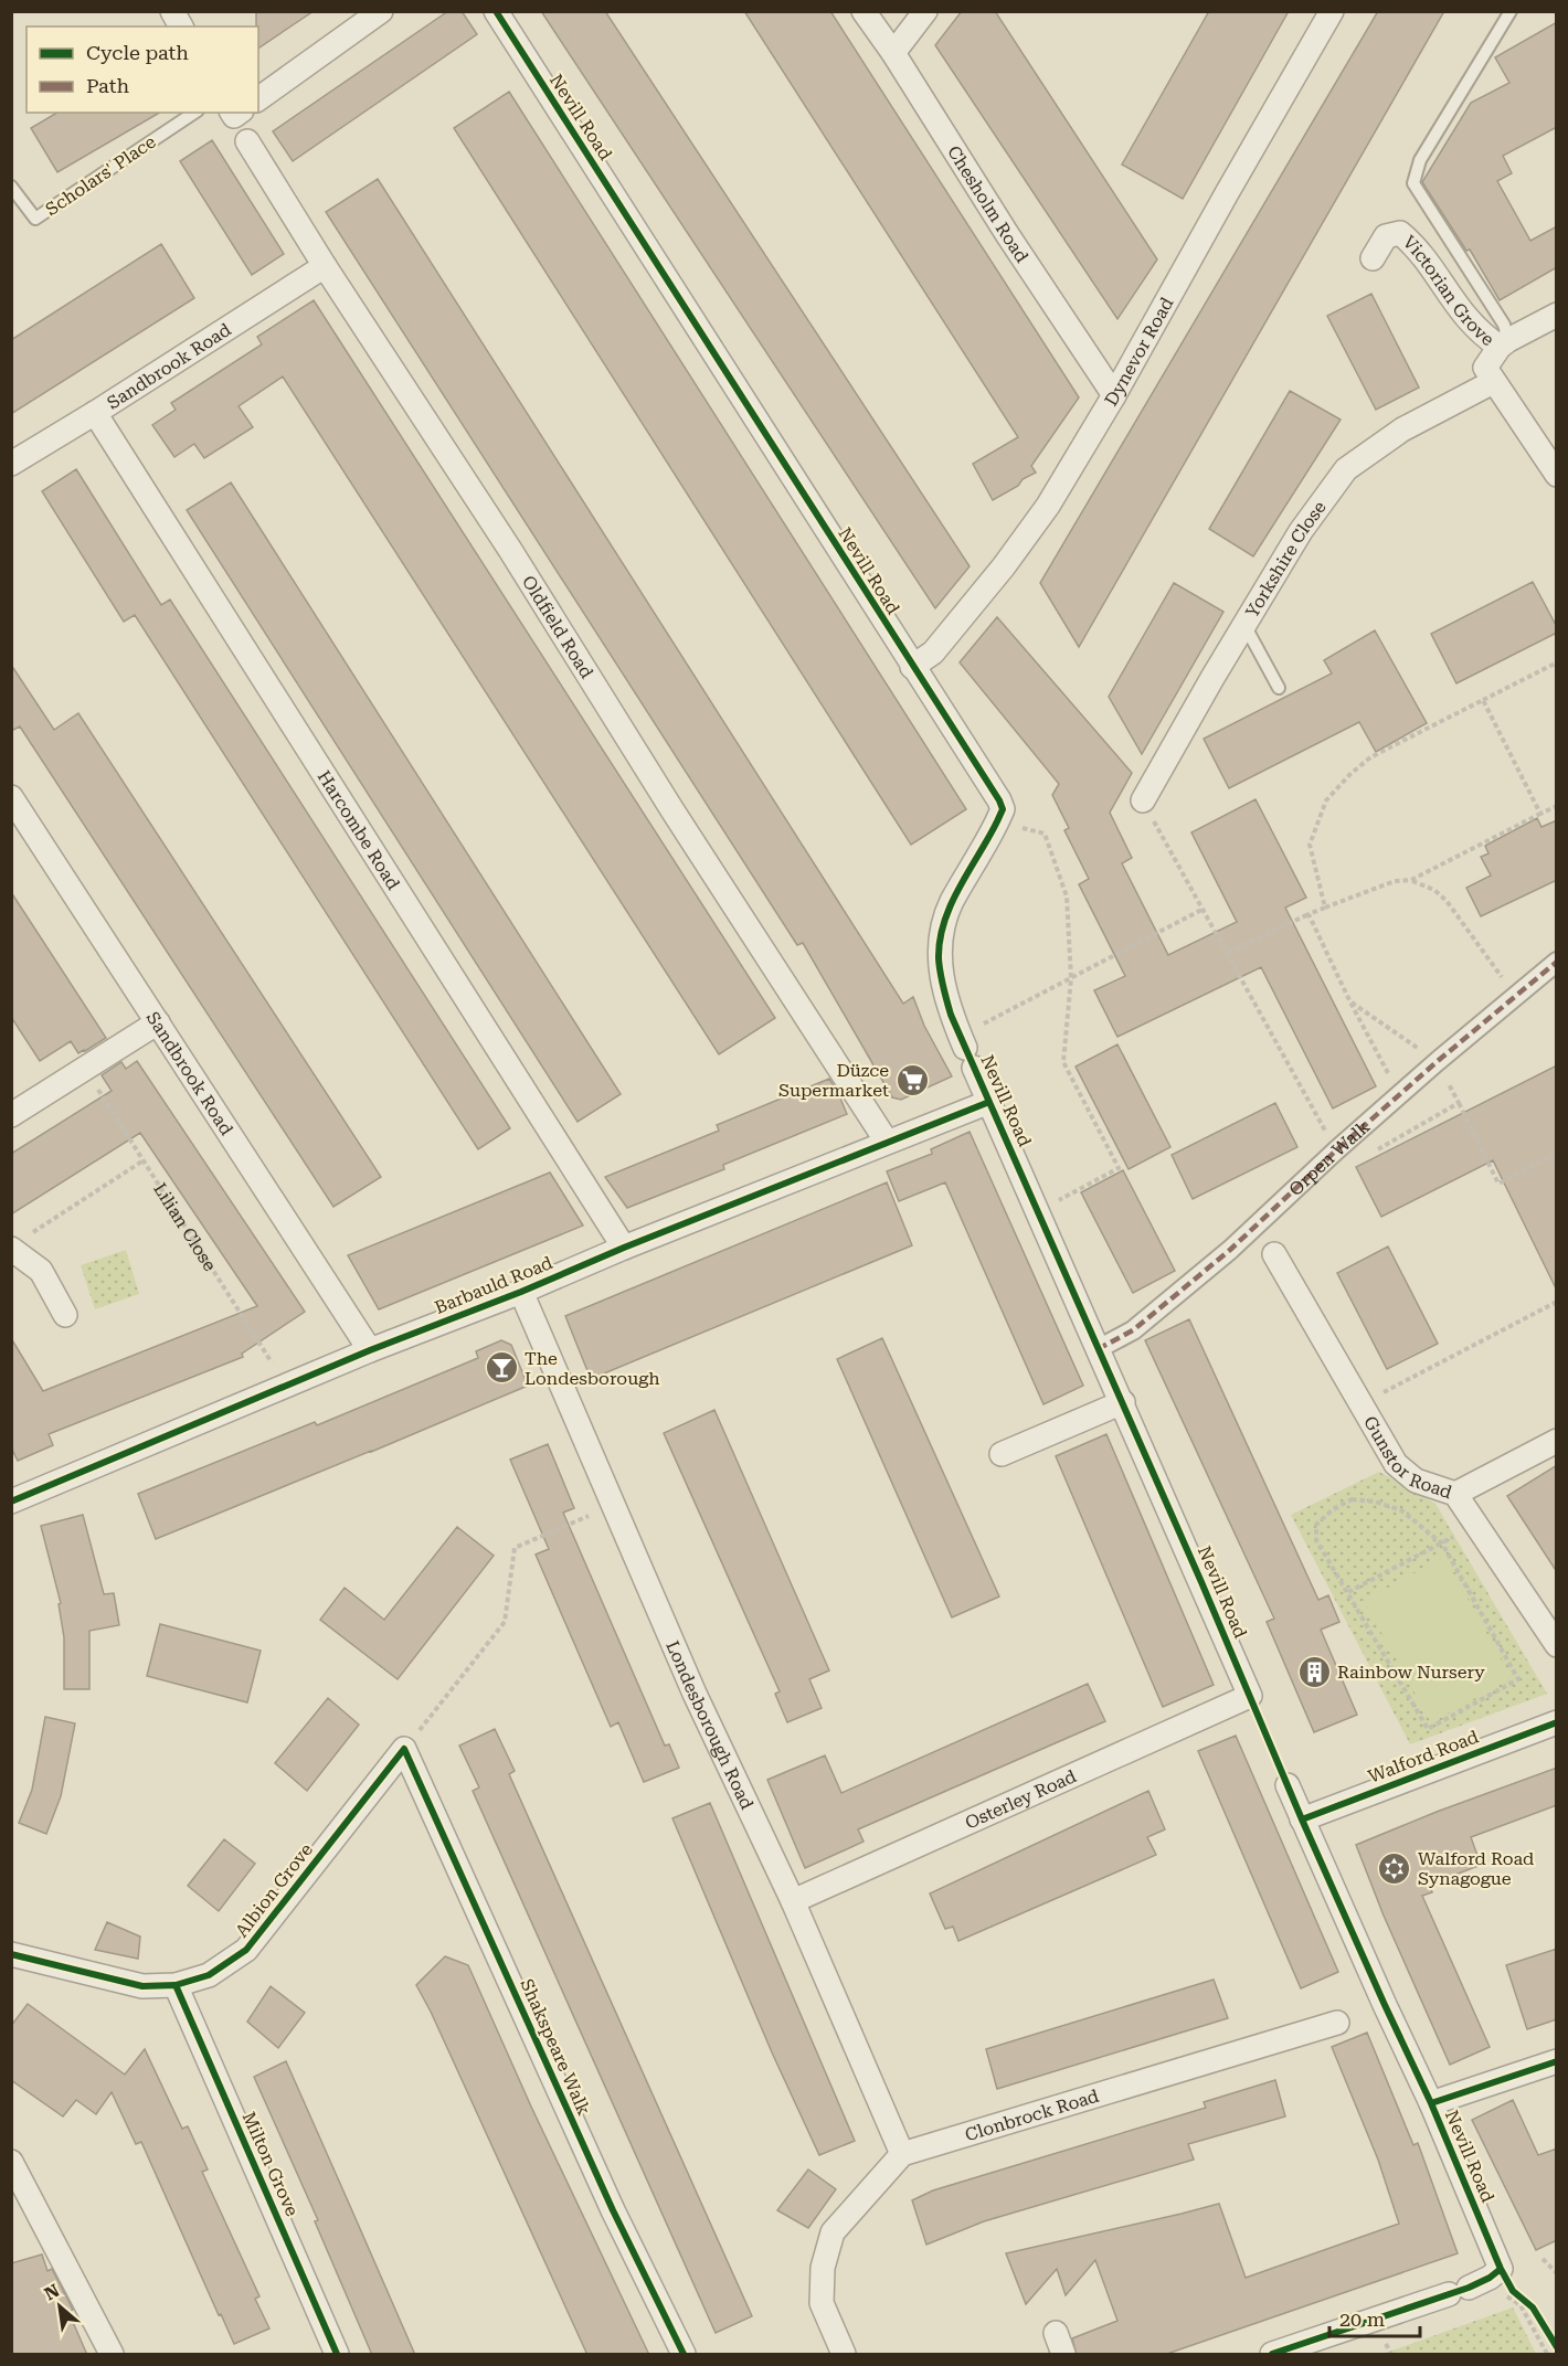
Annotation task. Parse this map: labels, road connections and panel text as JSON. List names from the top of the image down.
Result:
{
  "streets": {
    "street": [
      "Nevill Road",
      "Chesholm Road",
      "Victorian Grove",
      "Dynevor Road",
      "Sandbrook Road",
      "Yorkshire Close",
      "Oldfield Road",
      "Harcombe Road",
      "Orpen Walk",
      "Barbauld Road",
      "Gunstor Road",
      "Londesborough Road",
      "Walford Road",
      "Osterley Road",
      "Albion Grove",
      "Shakspeare Walk",
      "Clonbrock Road",
      "Milton Grove"
    ],
    "lane": ["Scholars' Place"],
    "path": ["Lilian Close"]
  },
  "crossings": [
    ["Nevill Road", "Dynevor Road"],
    ["Nevill Road", "Orpen Walk"],
    ["Nevill Road", "Barbauld Road"],
    ["Nevill Road", "Walford Road"],
    ["Nevill Road", "Osterley Road"],
    ["Chesholm Road", "Dynevor Road"],
    ["Victorian Grove", "Yorkshire Close"],
    ["Sandbrook Road", "Oldfield Road"],
    ["Sandbrook Road", "Harcombe Road"],
    ["Sandbrook Road", "Barbauld Road"],
    ["Oldfield Road", "Barbauld Road"],
    ["Harcombe Road", "Barbauld Road"],
    ["Lilian Close", "Barbauld Road"],
    ["Barbauld Road", "Londesborough Road"],
    ["Londesborough Road", "Osterley Road"],
    ["Londesborough Road", "Clonbrock Road"],
    ["Albion Grove", "Shakspeare Walk"],
    ["Albion Grove", "Milton Grove"]
  ],
  "places": {
    "supermarket": ["Düzce Supermarket"],
    "bar": ["The Londesborough"],
    "building": ["Rainbow Nursery"],
    "synagogue": ["Walford Road Synagogue"]
  },
  "legend": ["Cycle path", "Path"],
  "scale_bar": "20 m",
  "north": "top left"
}
